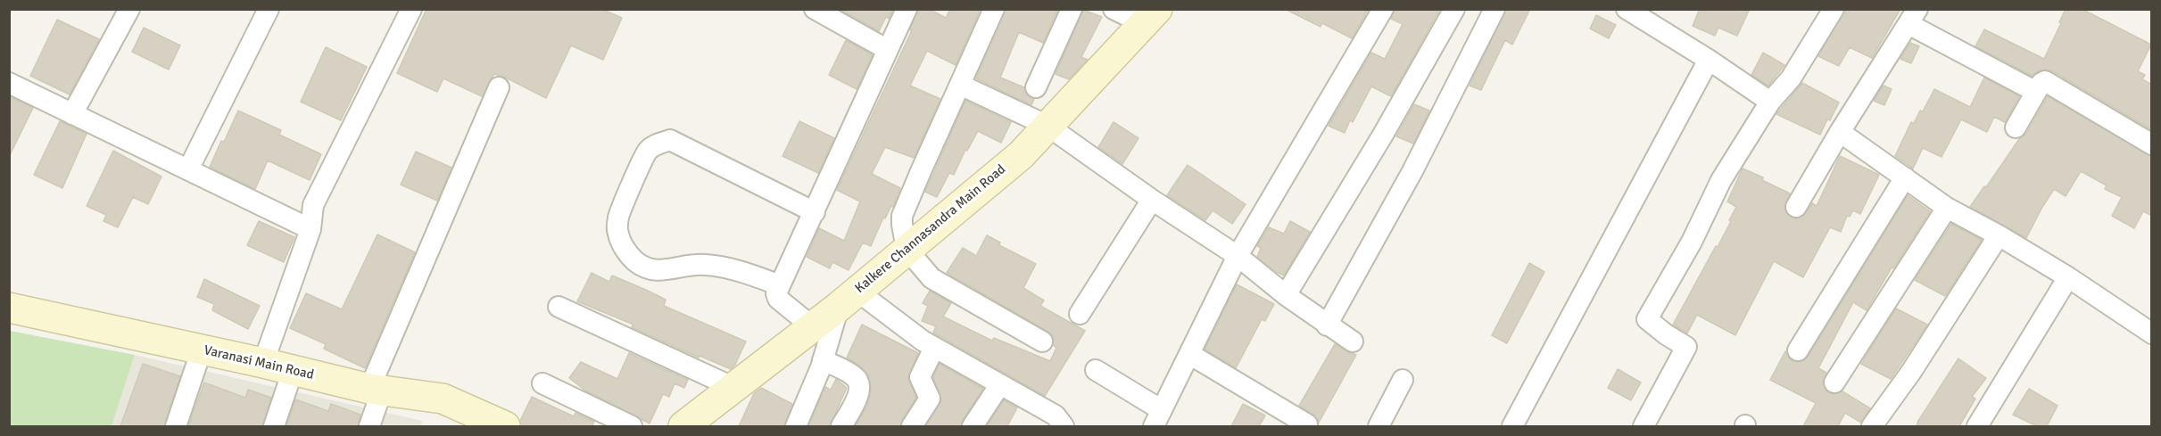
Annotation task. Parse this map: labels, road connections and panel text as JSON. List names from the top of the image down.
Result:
{
  "streets": {
    "main road": ["Kalkere Channasandra Main Road", "Varanasi Main Road"]
  }
}
